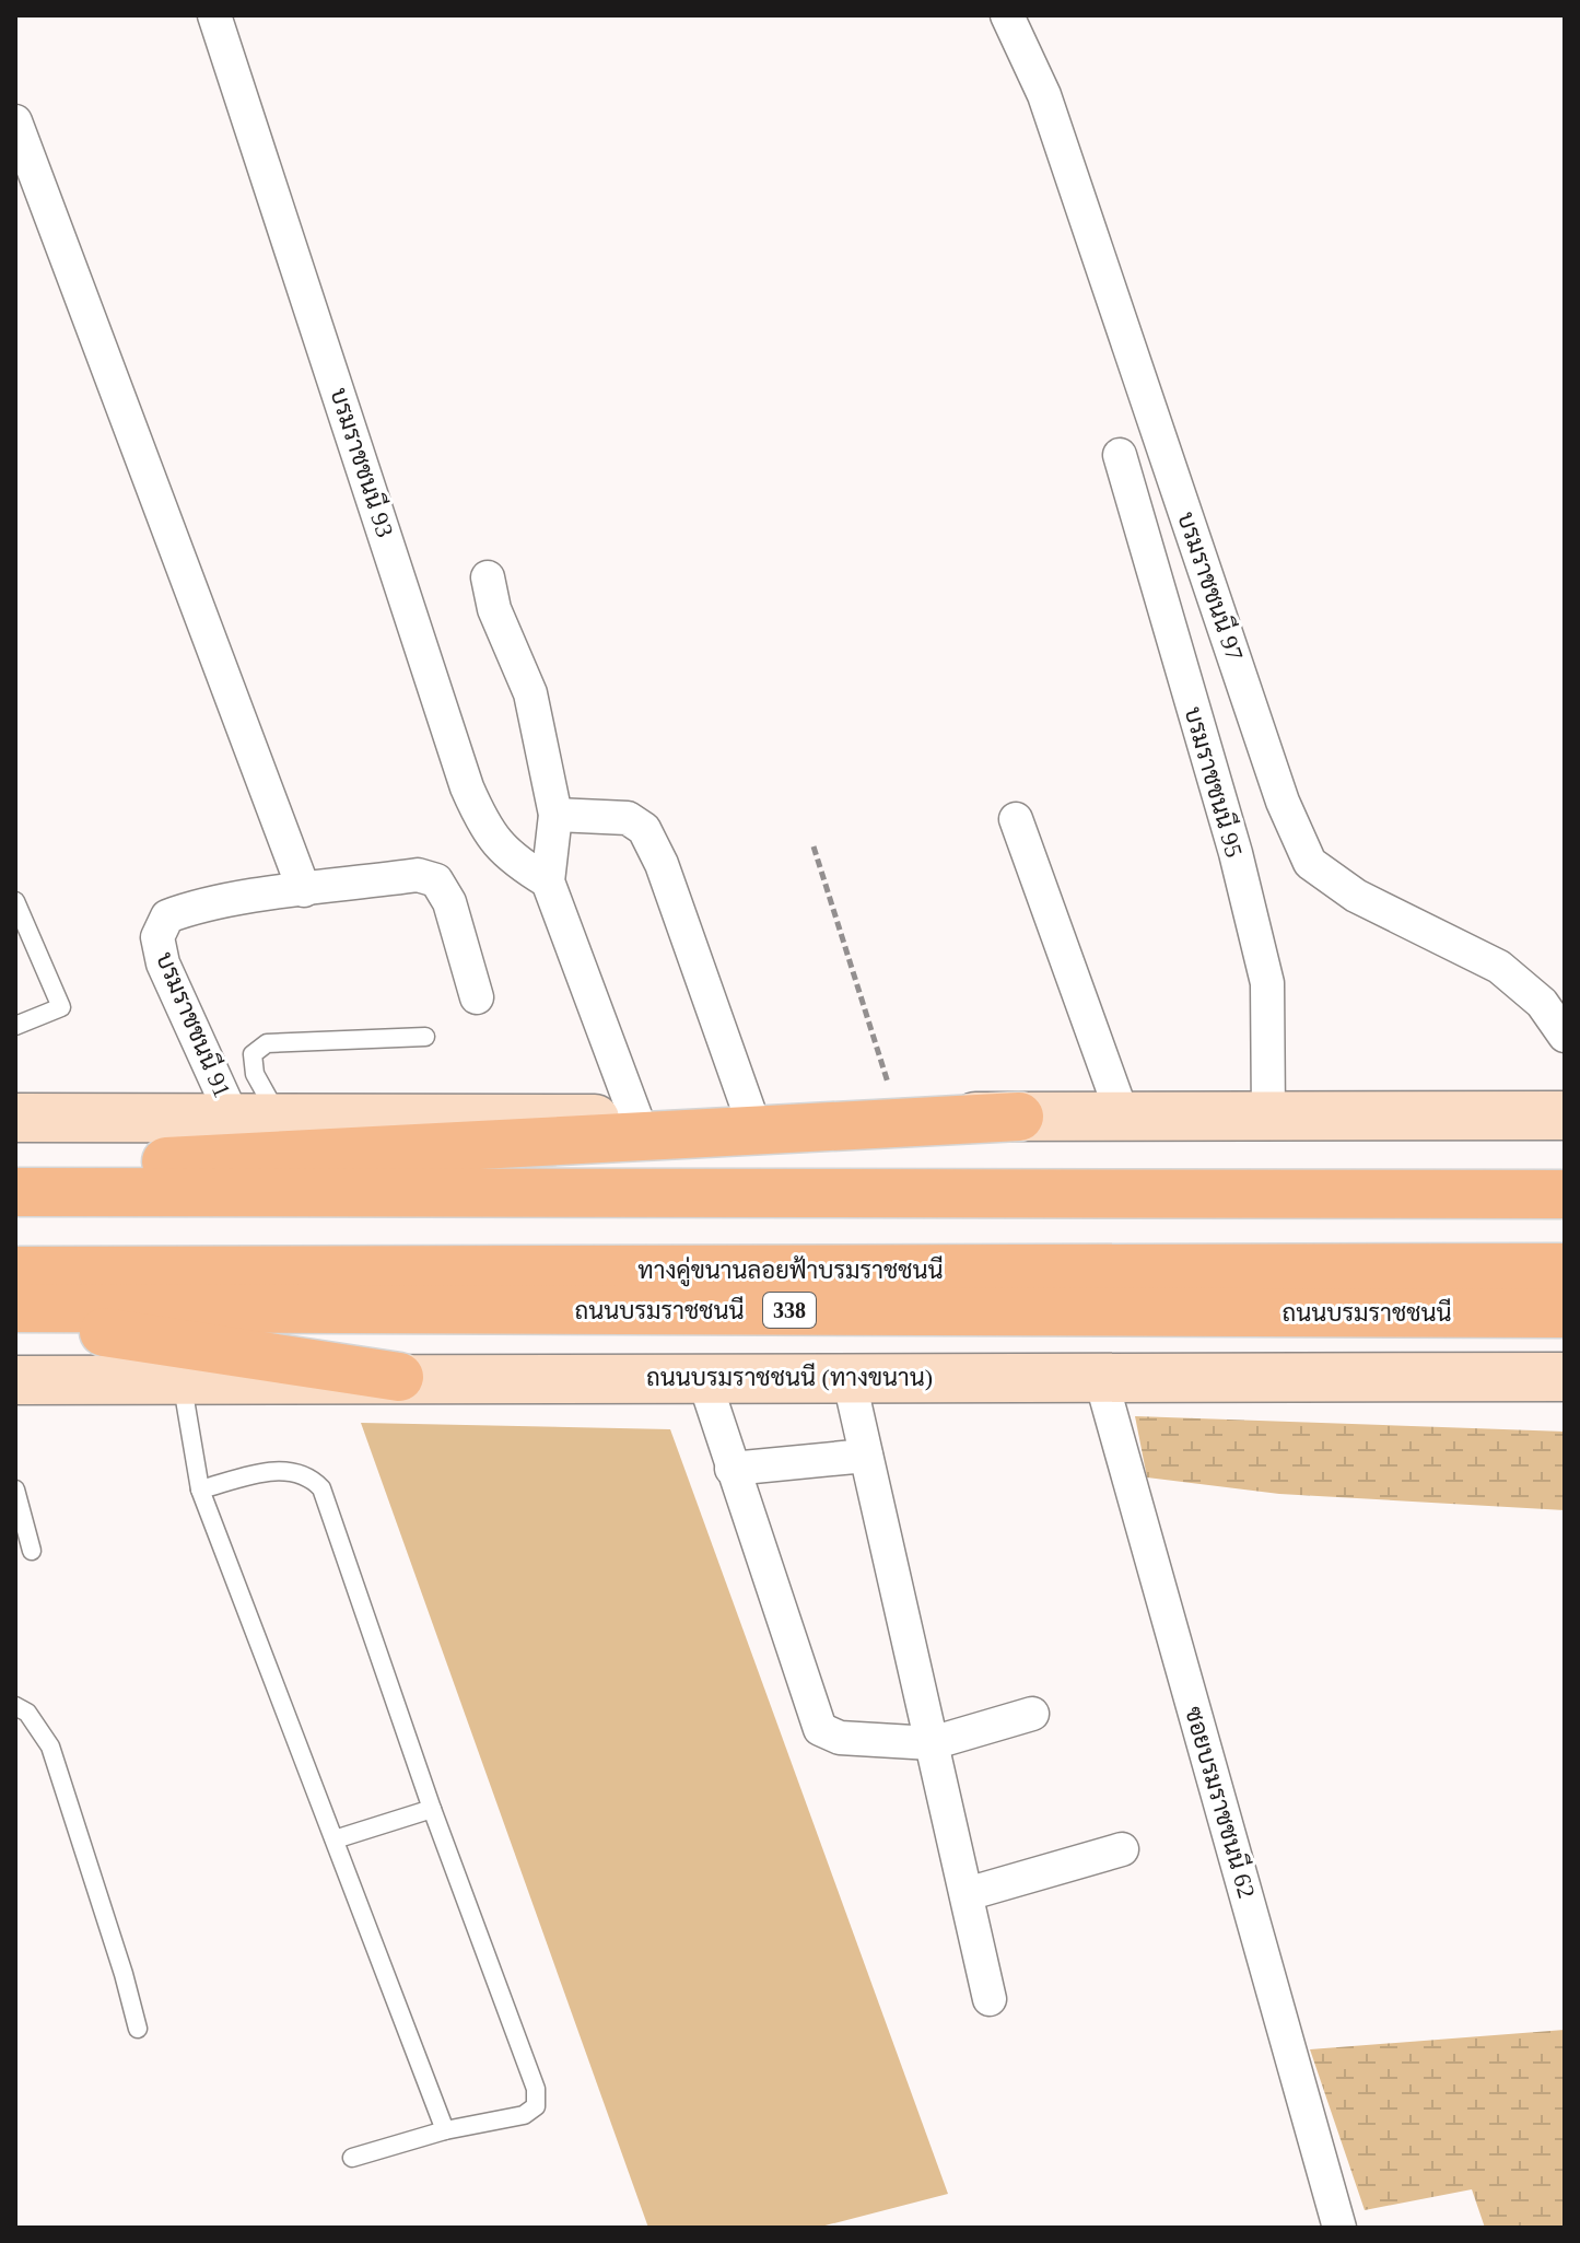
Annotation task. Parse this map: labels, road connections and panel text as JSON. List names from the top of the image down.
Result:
{
  "streets": {
    "main road": [
      "ทางคู่ขนานลอยฟ้าบรมราชชนนี",
      "ถนนบรมราชชนนี",
      "338",
      "ถนนบรมราชชนนี (ทางขนาน)"
    ],
    "street": [
      "บรมราชชนนี 93",
      "บรมราชชนนี 97",
      "บรมราชชนนี 95",
      "บรมราชชนนี 91",
      "ซอยบรมราชชนนี 62"
    ]
  },
  "crossings": [
    ["ถนนบรมราชชนนี (ทางขนาน)", "ซอยบรมราชชนนี 62"]
  ]
}
